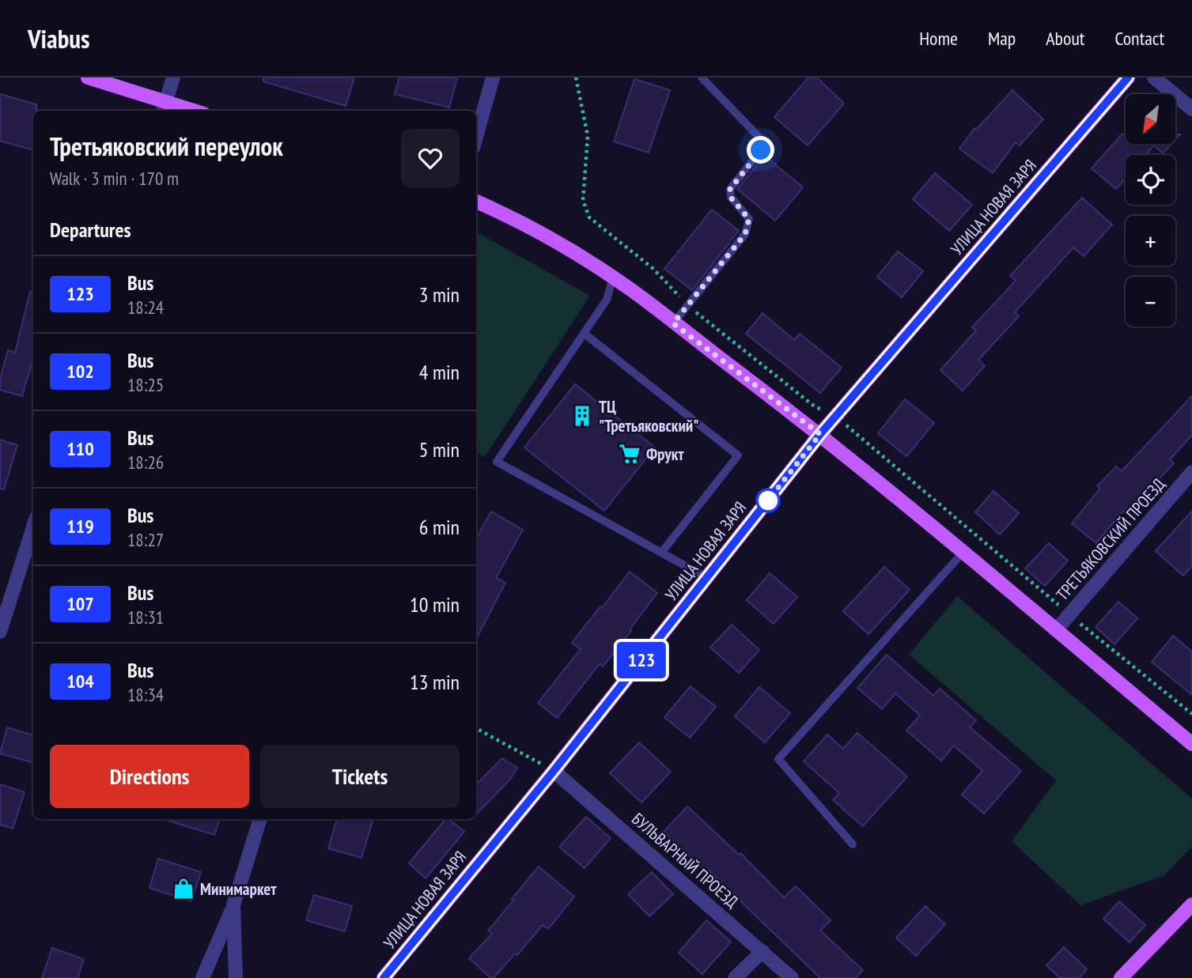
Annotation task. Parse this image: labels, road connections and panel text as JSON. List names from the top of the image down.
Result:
{
  "streets": {
    "main road": ["УЛИЦА НОВАЯ ЗАРЯ"],
    "street": ["ТРЕТЬЯКОВСКИЙ ПРОЕЗД", "БУЛЬВАРНЫЙ ПРОЕЗД"]
  },
  "crossings": [
    ["УЛИЦА НОВАЯ ЗАРЯ", "БУЛЬВАРНЫЙ ПРОЕЗД"]
  ],
  "places": {
    "building": ["ТЦ \"Третьяковский\""],
    "supermarket": ["Фрукт"],
    "shop": ["Минимаркет"]
  },
  "lines": ["bus line 123"],
  "north": "bottom left",
  "page": {
    "header": "Viabus",
    "nav": [
      "Home",
      "Map",
      "About",
      "Contact"
    ],
    "on_map": "123",
    "map_buttons": ["+", "−"],
    "heading": [
      ["Третьяковский переулок", "Walk · 3 min · 170 m"],
      "Departures"
    ],
    "list": [
      {
        "mark": "123",
        "name": "Bus",
        "note": "18:24",
        "value": "3 min"
      },
      {
        "mark": "102",
        "name": "Bus",
        "note": "18:25",
        "value": "4 min"
      },
      {
        "mark": "110",
        "name": "Bus",
        "note": "18:26",
        "value": "5 min"
      },
      {
        "mark": "119",
        "name": "Bus",
        "note": "18:27",
        "value": "6 min"
      },
      {
        "mark": "107",
        "name": "Bus",
        "note": "18:31",
        "value": "10 min"
      },
      {
        "mark": "104",
        "name": "Bus",
        "note": "18:34",
        "value": "13 min"
      }
    ],
    "buttons": ["Directions", "Tickets"]
  }
}
